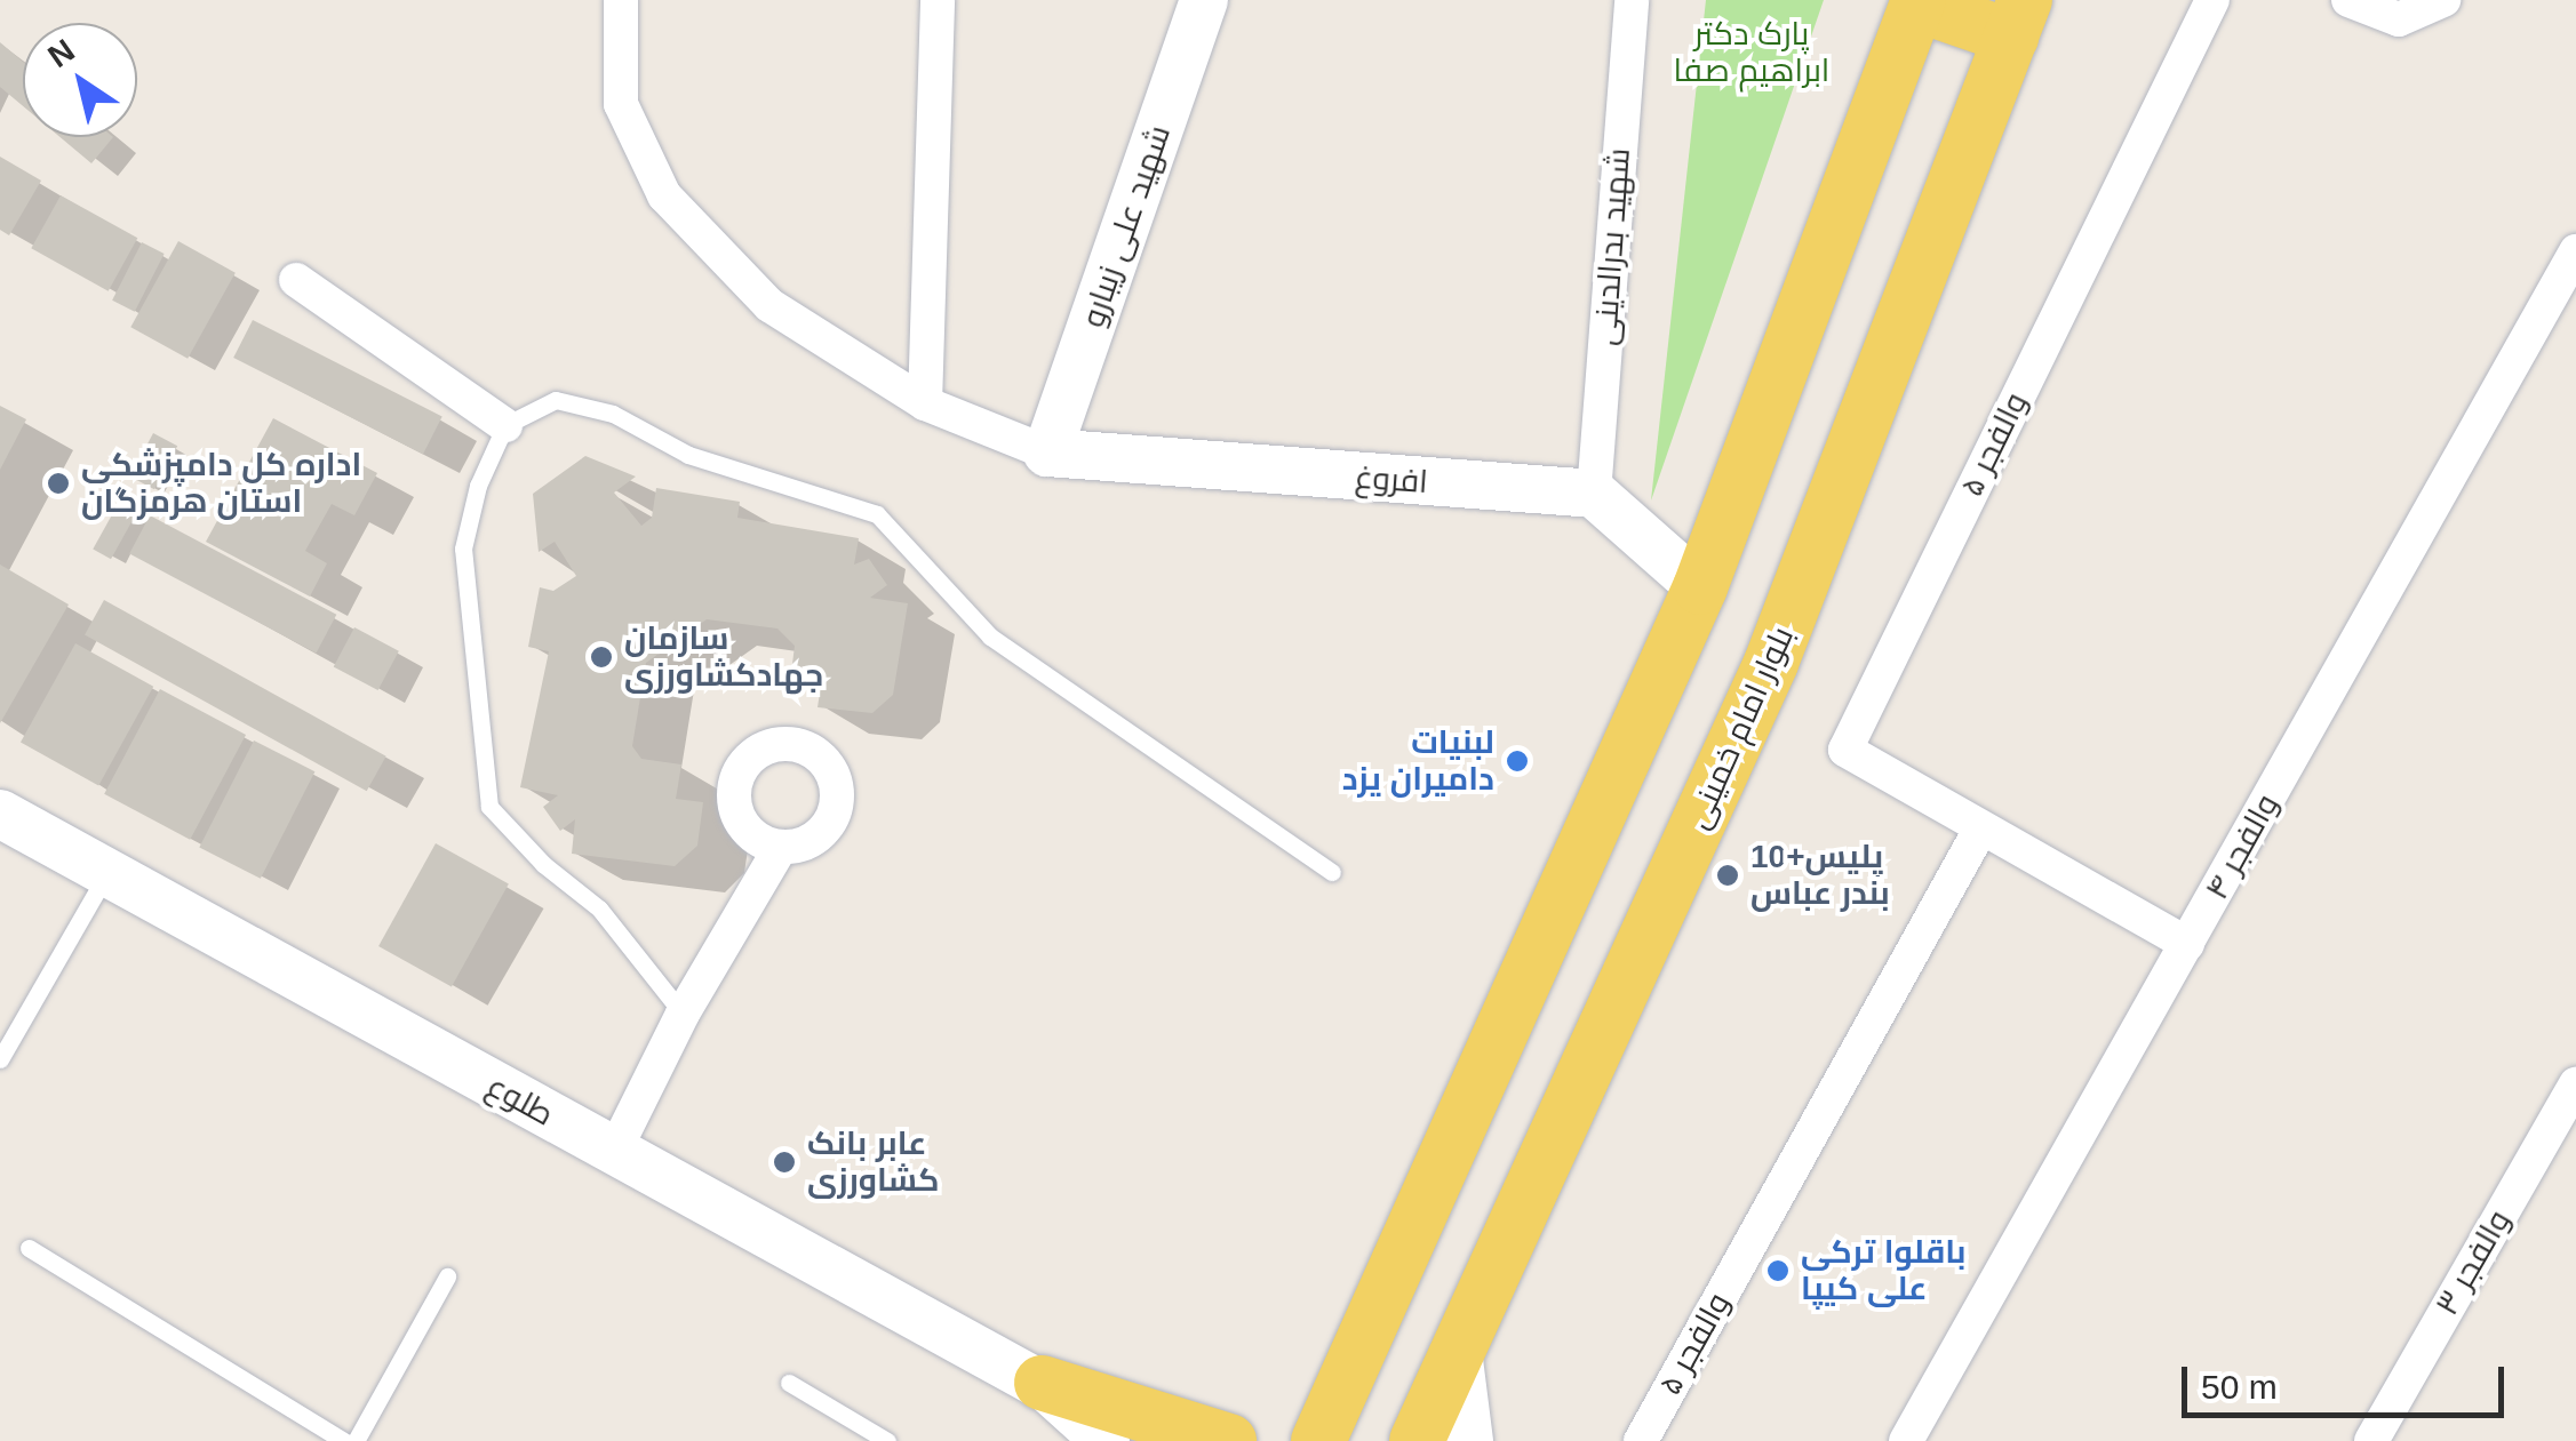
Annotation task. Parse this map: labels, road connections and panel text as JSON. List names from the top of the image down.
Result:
{
  "streets": {
    "main road": ["بلوار امام خمینی"],
    "street": [
      "شهید علی زیبارو",
      "شهید بدرالدینی",
      "والفجر ۵",
      "افروغ",
      "والفجر ۴",
      "طلوع",
      "والفجر ۳"
    ]
  },
  "crossings": [
    ["شهید علی زیبارو", "افروغ"],
    ["شهید بدرالدینی", "افروغ"],
    ["والفجر ۵", "والفجر ۴"]
  ],
  "parks": ["پارک دکتر ابراهیم صفا"],
  "places": [
    "اداره کل دامپزشکی استان هرمزگان",
    "سازمان جهادکشاورزی",
    "لبنیات دامیران یزد",
    "پليس+10 بندر عباس",
    "عابر بانک کشاورزی",
    "باقلوا ترکی علی کیپا"
  ],
  "scale_bar": "50 m",
  "north": "top left"
}
